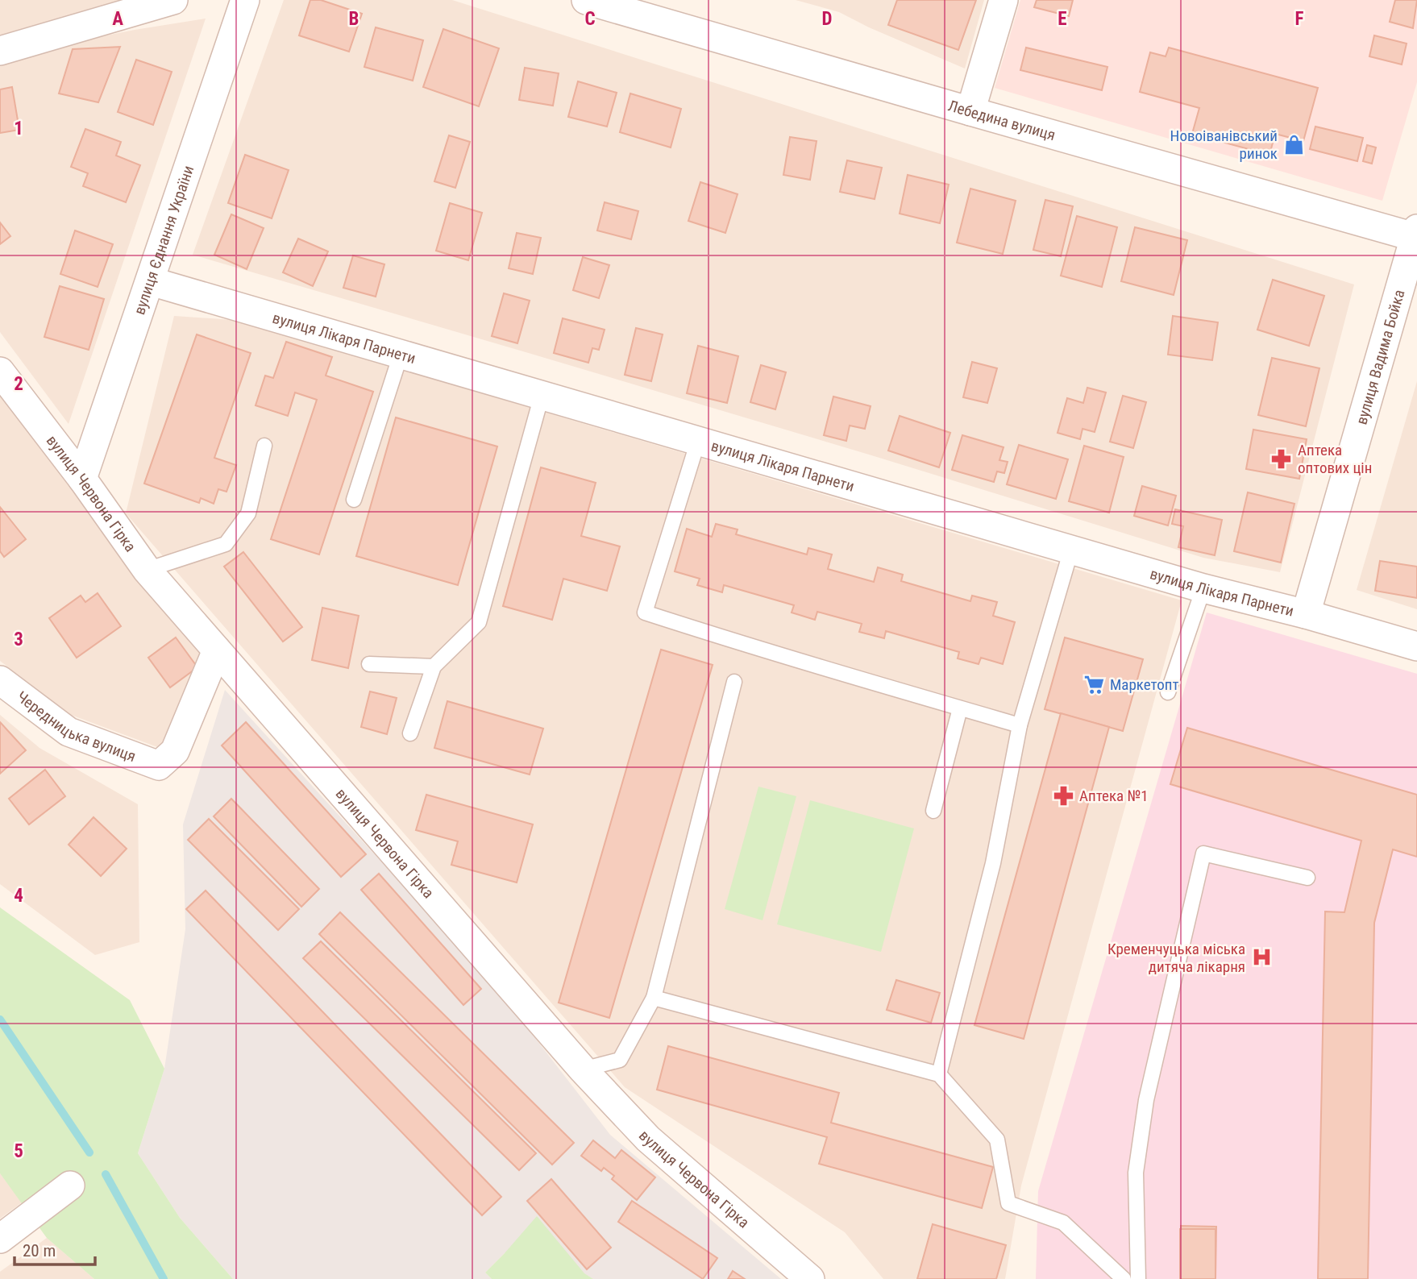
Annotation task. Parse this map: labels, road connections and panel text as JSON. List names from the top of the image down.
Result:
{
  "streets": {
    "street": [
      "Лебедина вулиця",
      "вулиця Єднання України",
      "вулиця Лікаря Парнети",
      "вулиця Вадима Бойка",
      "вулиця Червона Гірка",
      "Чередницька вулиця"
    ]
  },
  "crossings": [
    ["Лебедина вулиця", "вулиця Вадима Бойка"],
    ["вулиця Єднання України", "вулиця Лікаря Парнети"],
    ["вулиця Єднання України", "вулиця Червона Гірка"],
    ["вулиця Лікаря Парнети", "вулиця Вадима Бойка"],
    ["вулиця Червона Гірка", "Чередницька вулиця"]
  ],
  "places": {
    "shop": ["Новоіванівський ринок"],
    "pharmacy": ["Аптека оптових цін", "Аптека №1"],
    "supermarket": ["Маркетопт"],
    "hospital": ["Кременчуцька міська дитяча лікарня"]
  },
  "scale_bar": "20 m",
  "grid": {
    "columns": [
      "A",
      "B",
      "C",
      "D",
      "E",
      "F"
    ],
    "rows": [
      "1",
      "2",
      "3",
      "4",
      "5"
    ]
  }
}
